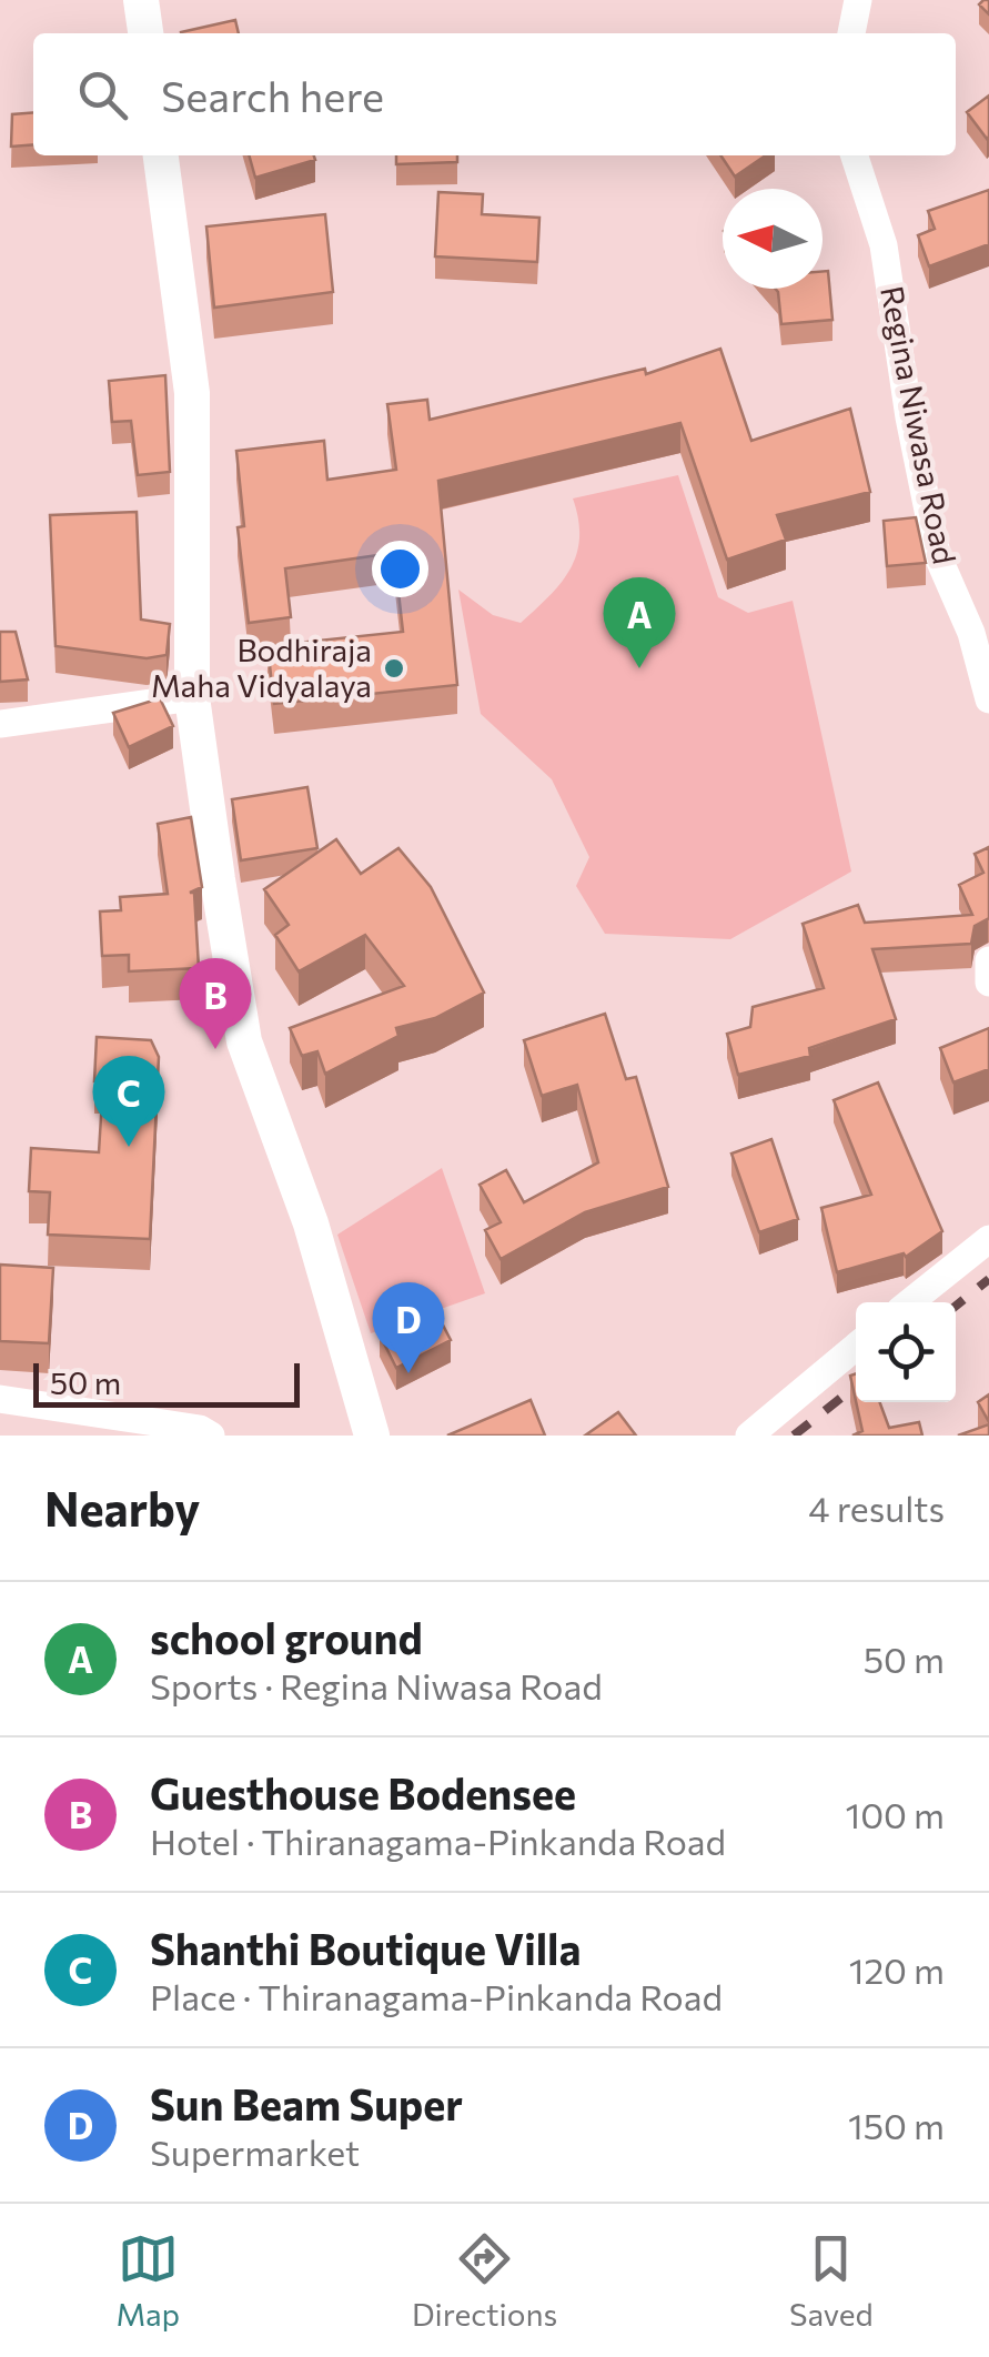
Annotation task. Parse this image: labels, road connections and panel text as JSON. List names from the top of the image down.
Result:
{
  "streets": {
    "street": ["Regina Niwasa Road"]
  },
  "places": ["Bodhiraja Maha Vidyalaya"],
  "scale_bar": "50 m",
  "north": "left",
  "page": {
    "search": "Search here",
    "pins": [
      "A",
      "B",
      "C",
      "D"
    ],
    "scale": "50 m",
    "heading": ["Nearby", "4 results"],
    "list": [
      {
        "mark": "A",
        "name": "school ground",
        "note": "Sports · Regina Niwasa Road",
        "value": "50 m"
      },
      {
        "mark": "B",
        "name": "Guesthouse Bodensee",
        "note": "Hotel · Thiranagama-Pinkanda Road",
        "value": "100 m"
      },
      {
        "mark": "C",
        "name": "Shanthi Boutique Villa",
        "note": "Place · Thiranagama-Pinkanda Road",
        "value": "120 m"
      },
      {
        "mark": "D",
        "name": "Sun Beam Super",
        "note": "Supermarket",
        "value": "150 m"
      }
    ],
    "nav": ["Map", "Directions", "Saved"]
  }
}
